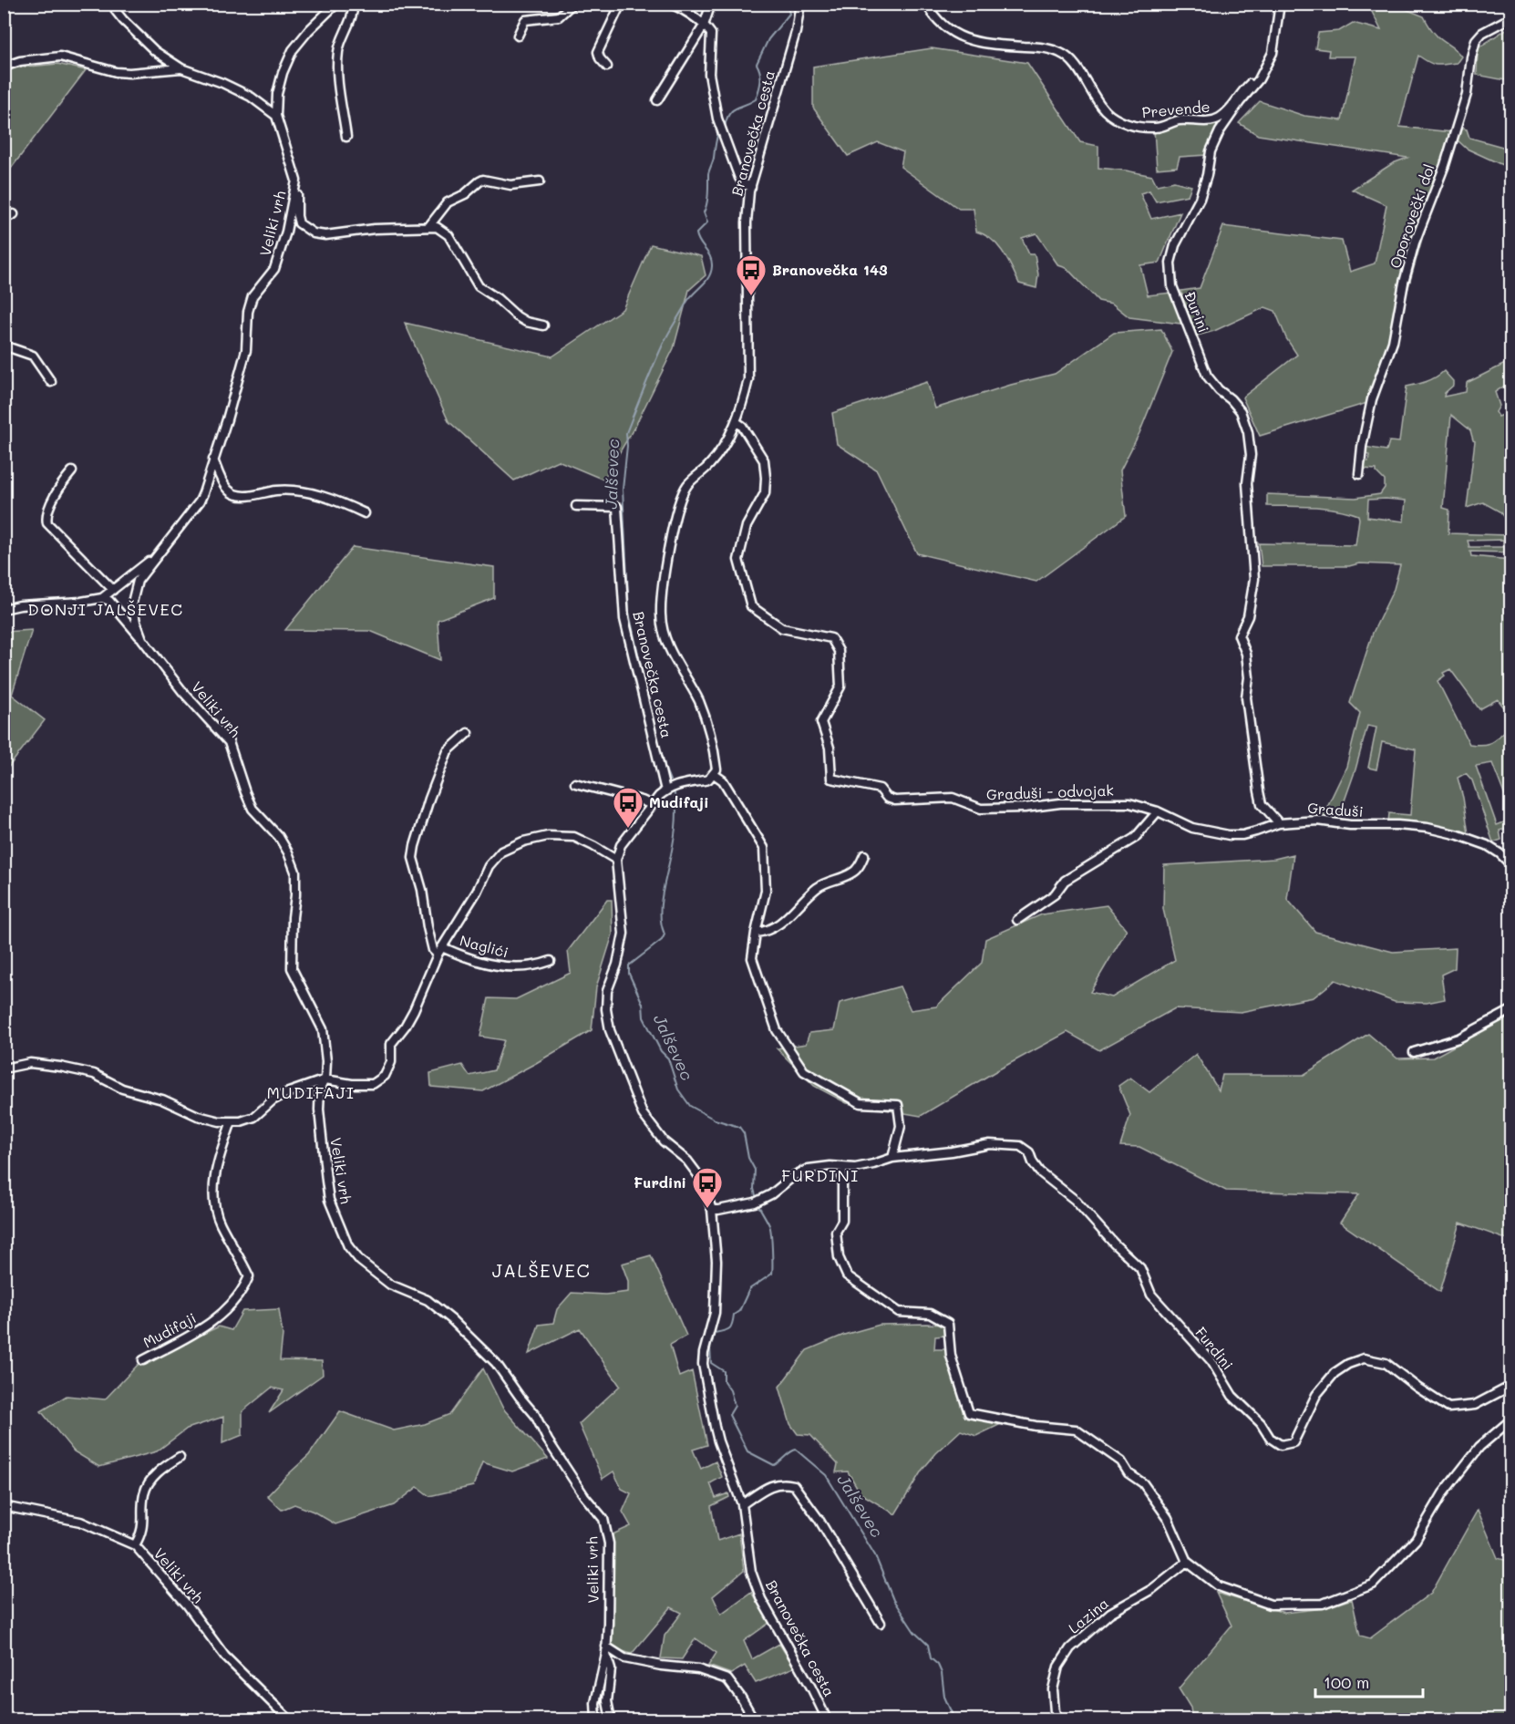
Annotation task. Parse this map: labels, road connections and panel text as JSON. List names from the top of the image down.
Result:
{
  "streets": {
    "street": [
      "Prevende",
      "Branovečka cesta",
      "Oporovečki dol",
      "Veliki vrh",
      "Đurini",
      "Graduši - odvojak",
      "Graduši",
      "Naglići",
      "Mudifaji",
      "Furdini",
      "Lazina"
    ]
  },
  "crossings": [
    ["Prevende", "Đurini"],
    ["Branovečka cesta", "Graduši - odvojak"],
    ["Branovečka cesta", "Furdini"],
    ["Đurini", "Graduši - odvojak"],
    ["Đurini", "Graduši"],
    ["Graduši - odvojak", "Graduši"]
  ],
  "districts": [
    "DONJI JALŠEVEC",
    "MUDIFAJI",
    "FURDINI",
    "JALŠEVEC"
  ],
  "water": ["Jalševec"],
  "places": {
    "bus stop": ["Branovečka 143", "Mudifaji", "Furdini"]
  },
  "scale_bar": "100 m"
}
